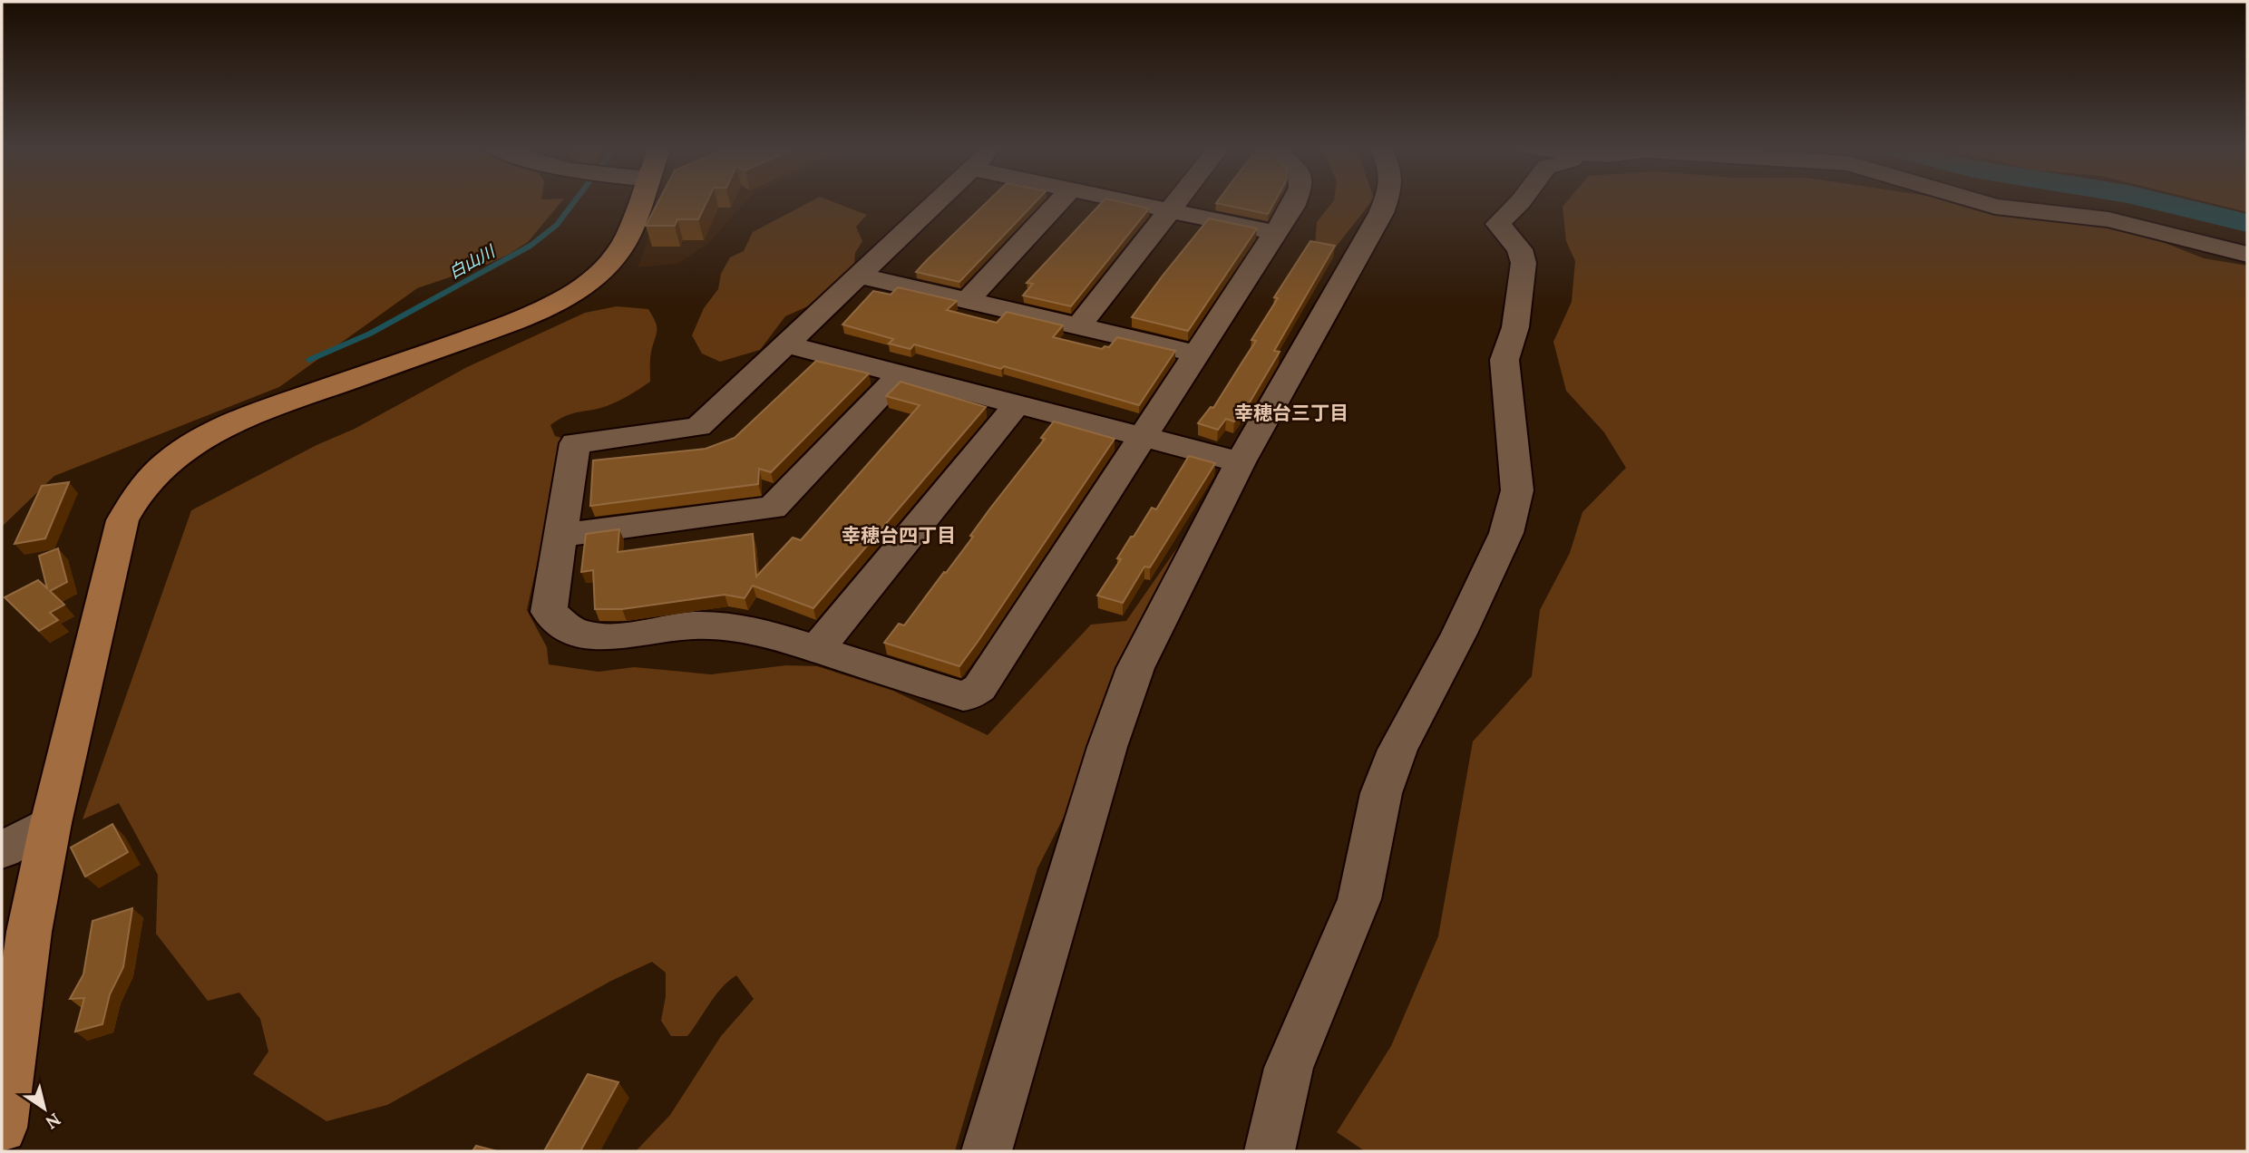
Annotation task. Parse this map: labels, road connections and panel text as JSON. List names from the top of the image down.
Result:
{
  "districts": ["幸穂台三丁目", "幸穂台四丁目"],
  "water": ["白山川"],
  "north": "bottom right"
}
